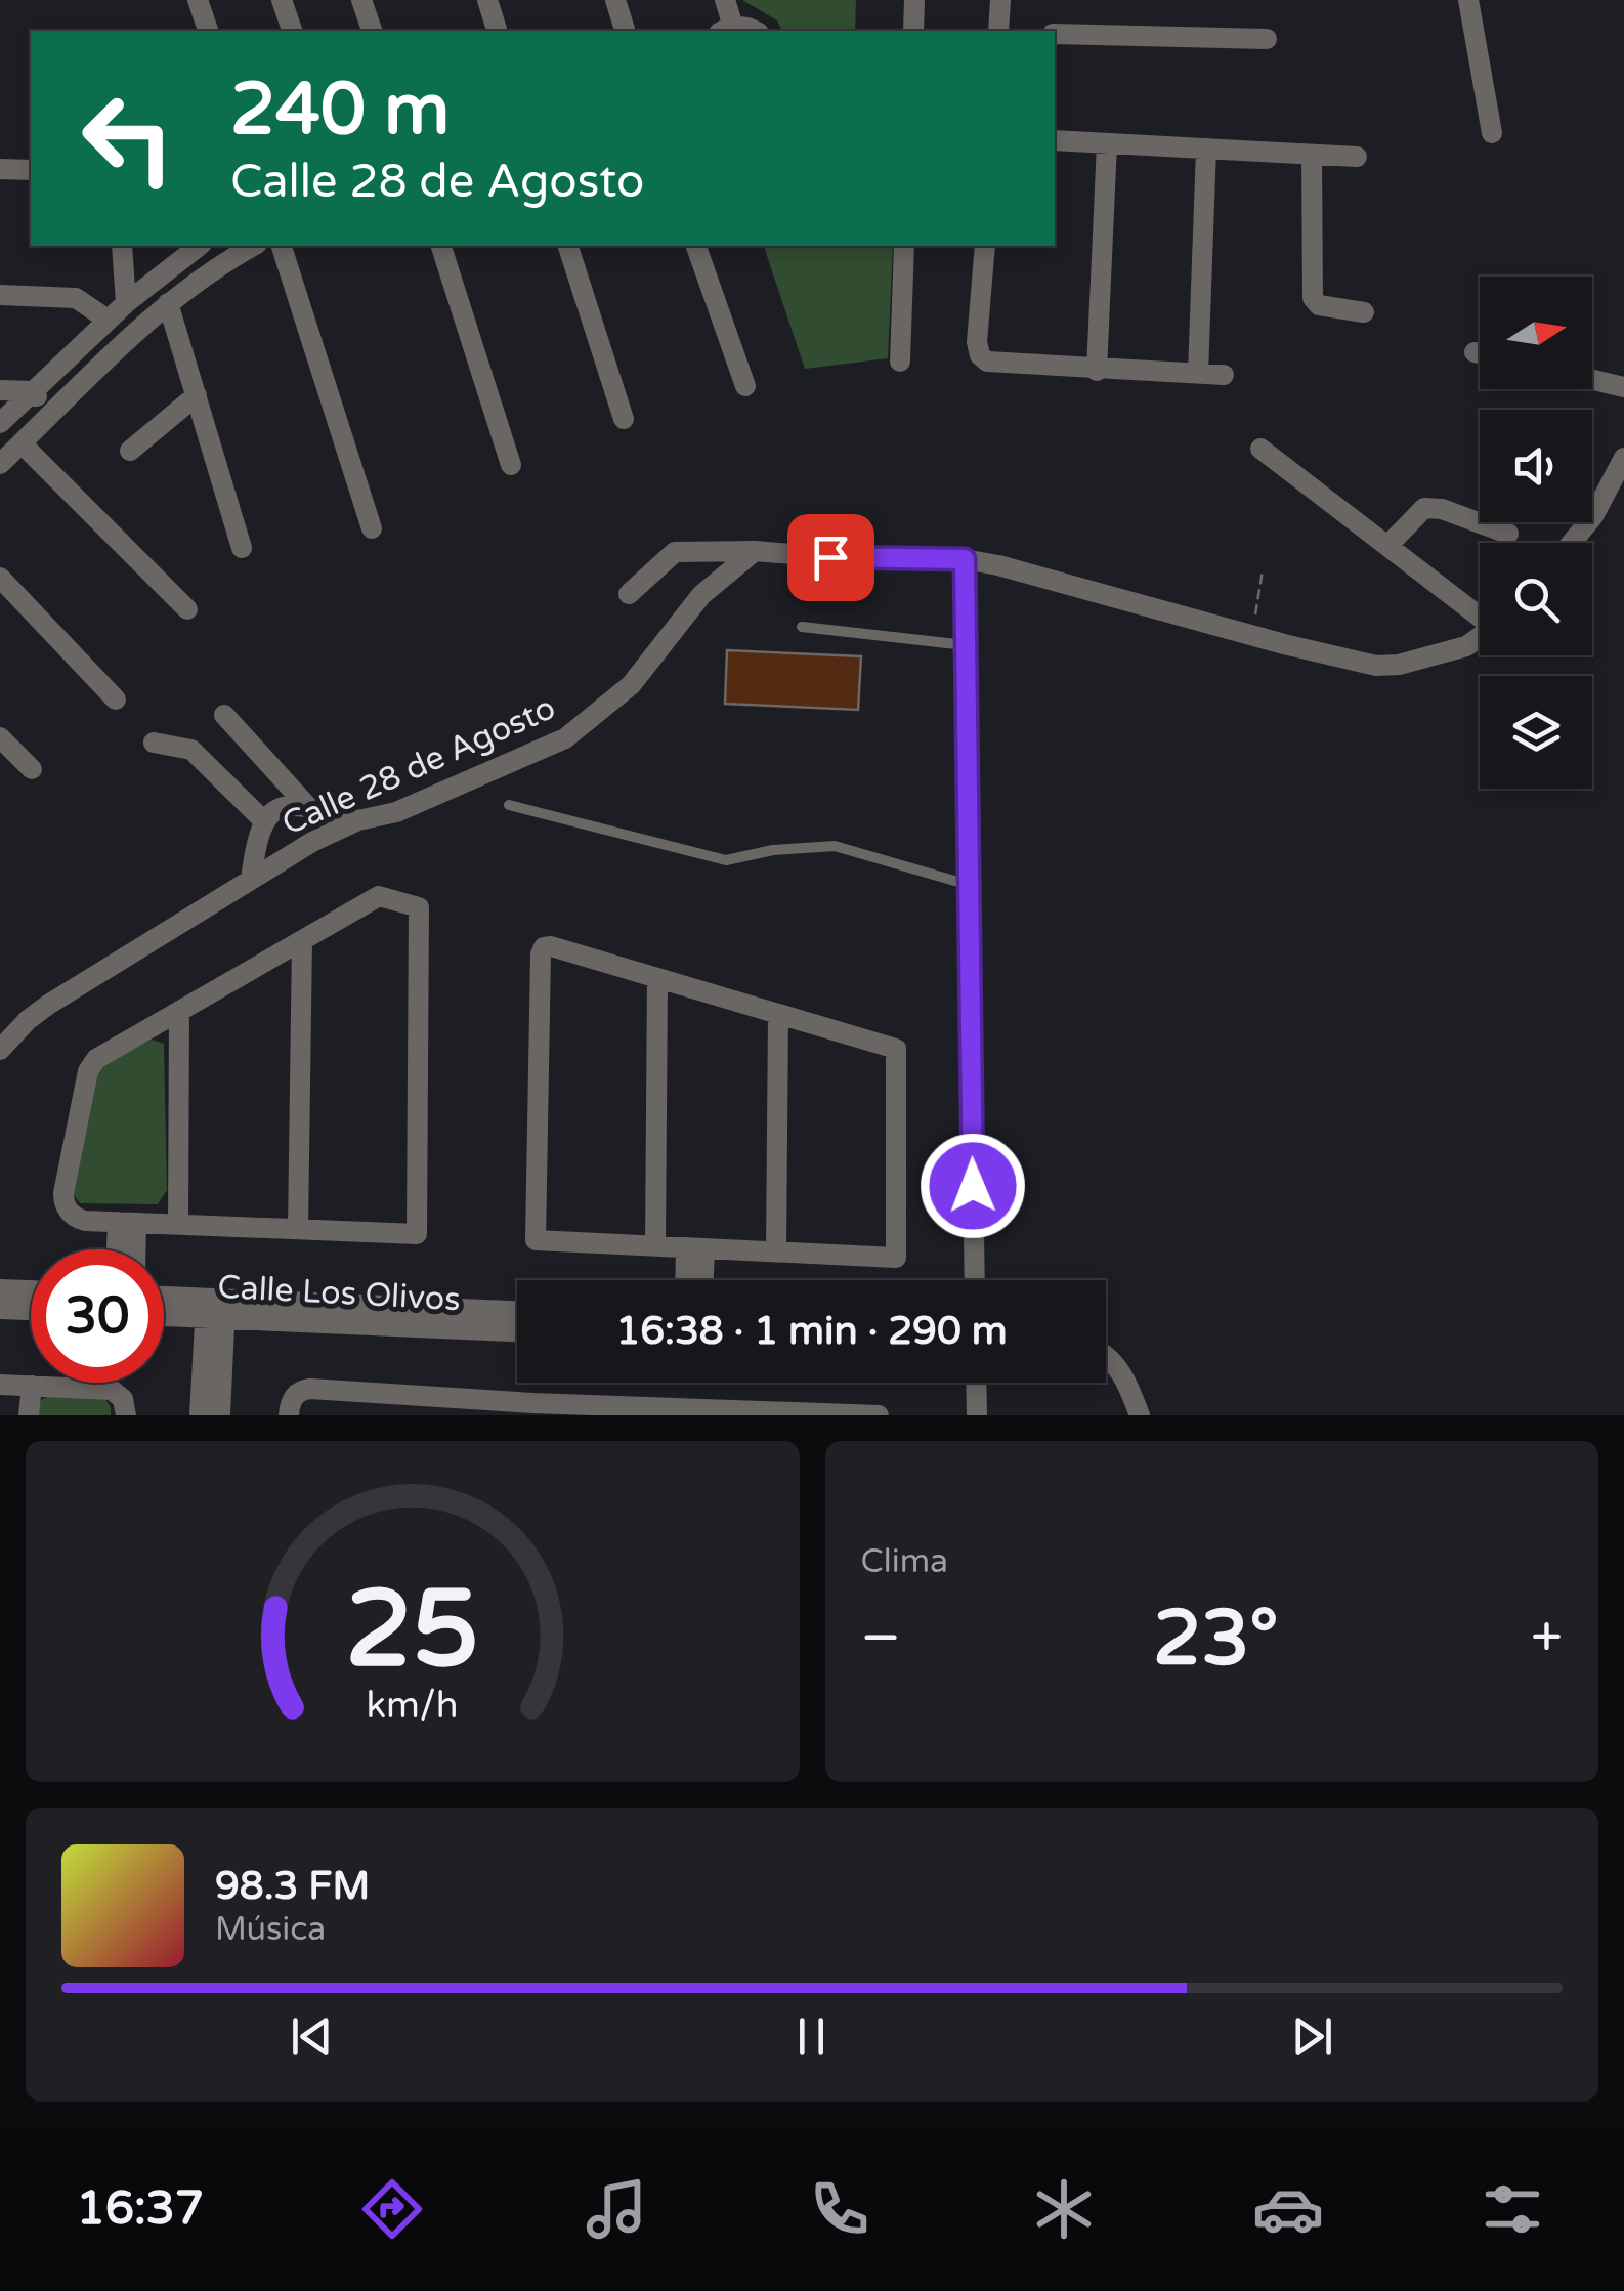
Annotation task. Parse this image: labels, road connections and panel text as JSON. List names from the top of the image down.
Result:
{
  "streets": {
    "street": ["Calle 28 de Agosto", "Calle Los Olivos"]
  },
  "north": "right",
  "page": {
    "turn": ["240 m", "Calle 28 de Agosto"],
    "limit": "30",
    "trip": "16:38 · 1 min · 290 m",
    "tile": "Clima",
    "heat": ["−", "23°", "+"],
    "song": ["98.3 FM", "Música"],
    "tabs": "16:37",
    "gauge": ["25", "km/h"]
  }
}
